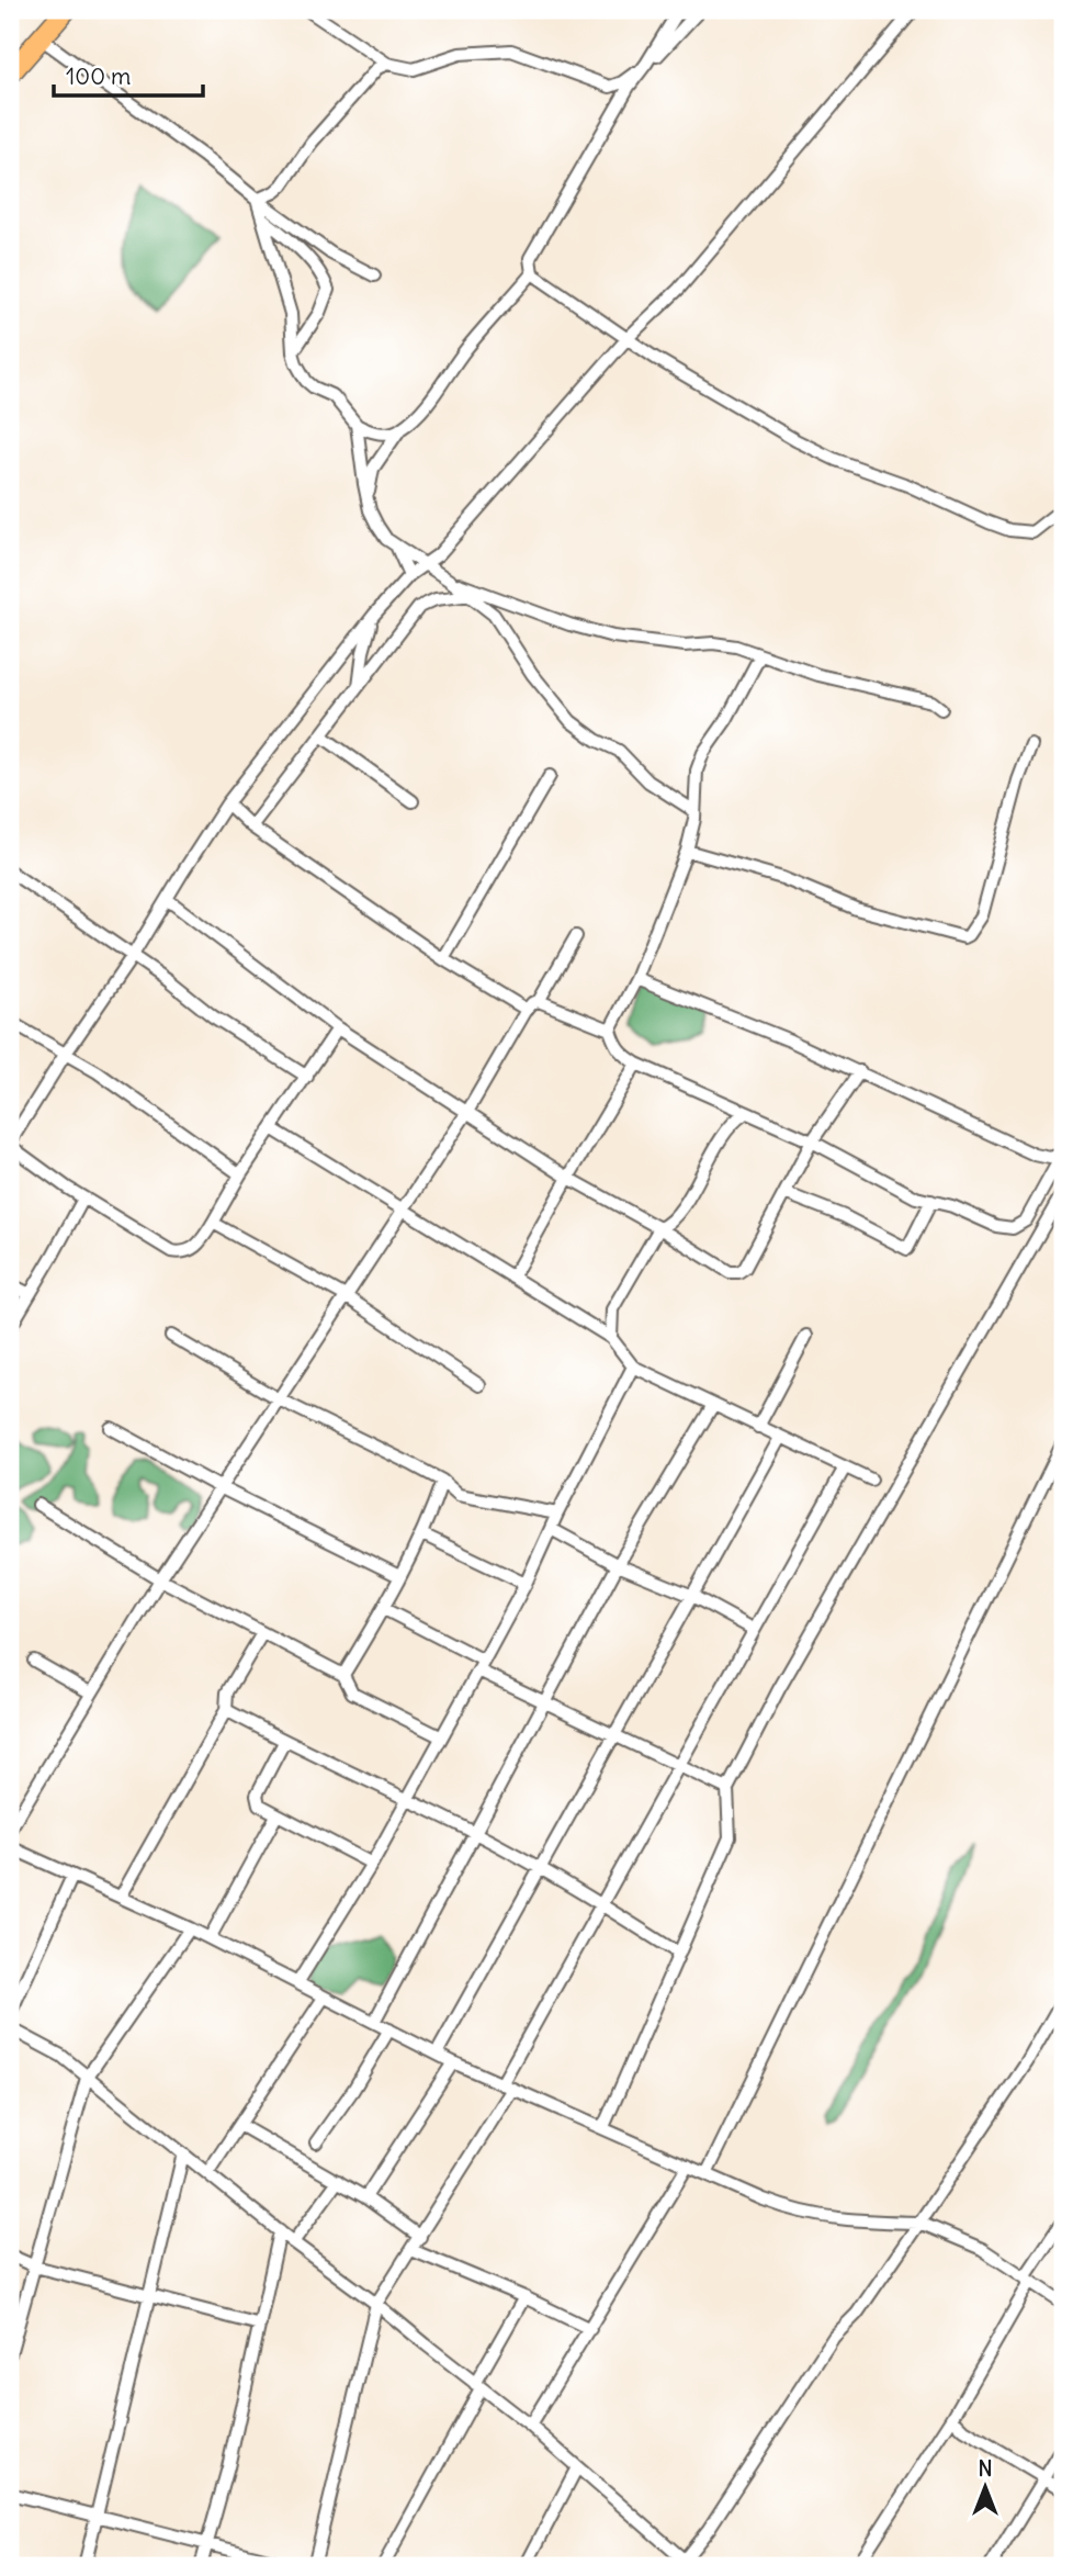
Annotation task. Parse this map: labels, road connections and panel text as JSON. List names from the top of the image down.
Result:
{
  "scale_bar": "100 m",
  "north": "top"
}
